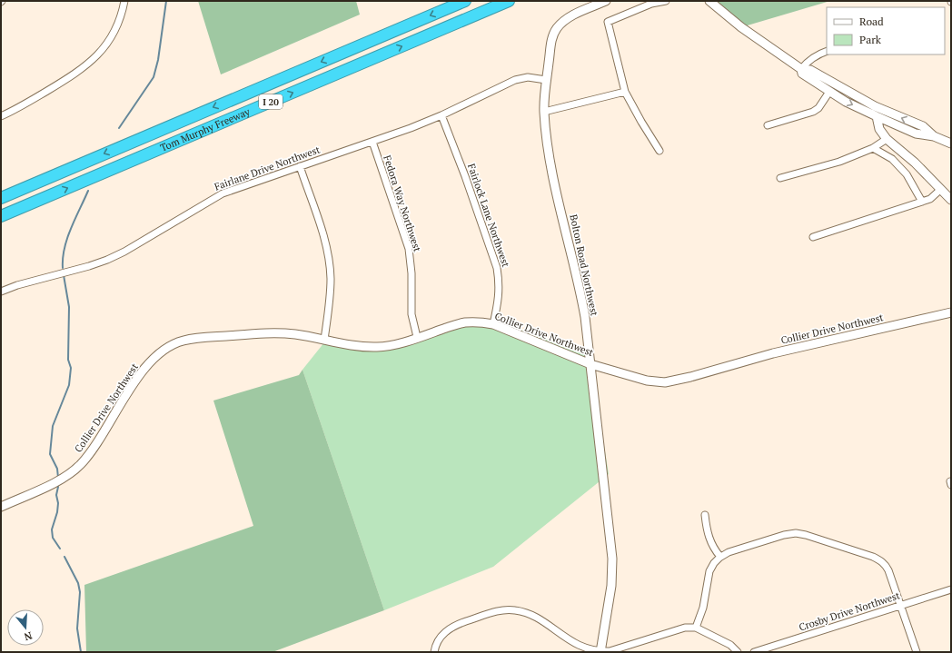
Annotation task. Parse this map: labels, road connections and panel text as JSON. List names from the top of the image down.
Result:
{
  "streets": {
    "highway": ["I 20", "Tom Murphy Freeway"],
    "main road": ["Bolton Road Northwest", "Collier Drive Northwest"],
    "street": [
      "Fairlane Drive Northwest",
      "Fedora Way Northwest",
      "Fairlock Lane Northwest",
      "Crosby Drive Northwest"
    ]
  },
  "crossings": [
    ["Fairlane Drive Northwest", "Fedora Way Northwest"],
    ["Fairlane Drive Northwest", "Fairlock Lane Northwest"],
    ["Fairlane Drive Northwest", "Bolton Road Northwest"],
    ["Fedora Way Northwest", "Collier Drive Northwest"],
    ["Fairlock Lane Northwest", "Collier Drive Northwest"],
    ["Bolton Road Northwest", "Collier Drive Northwest"]
  ],
  "legend": ["Road", "Park"],
  "north": "bottom"
}
